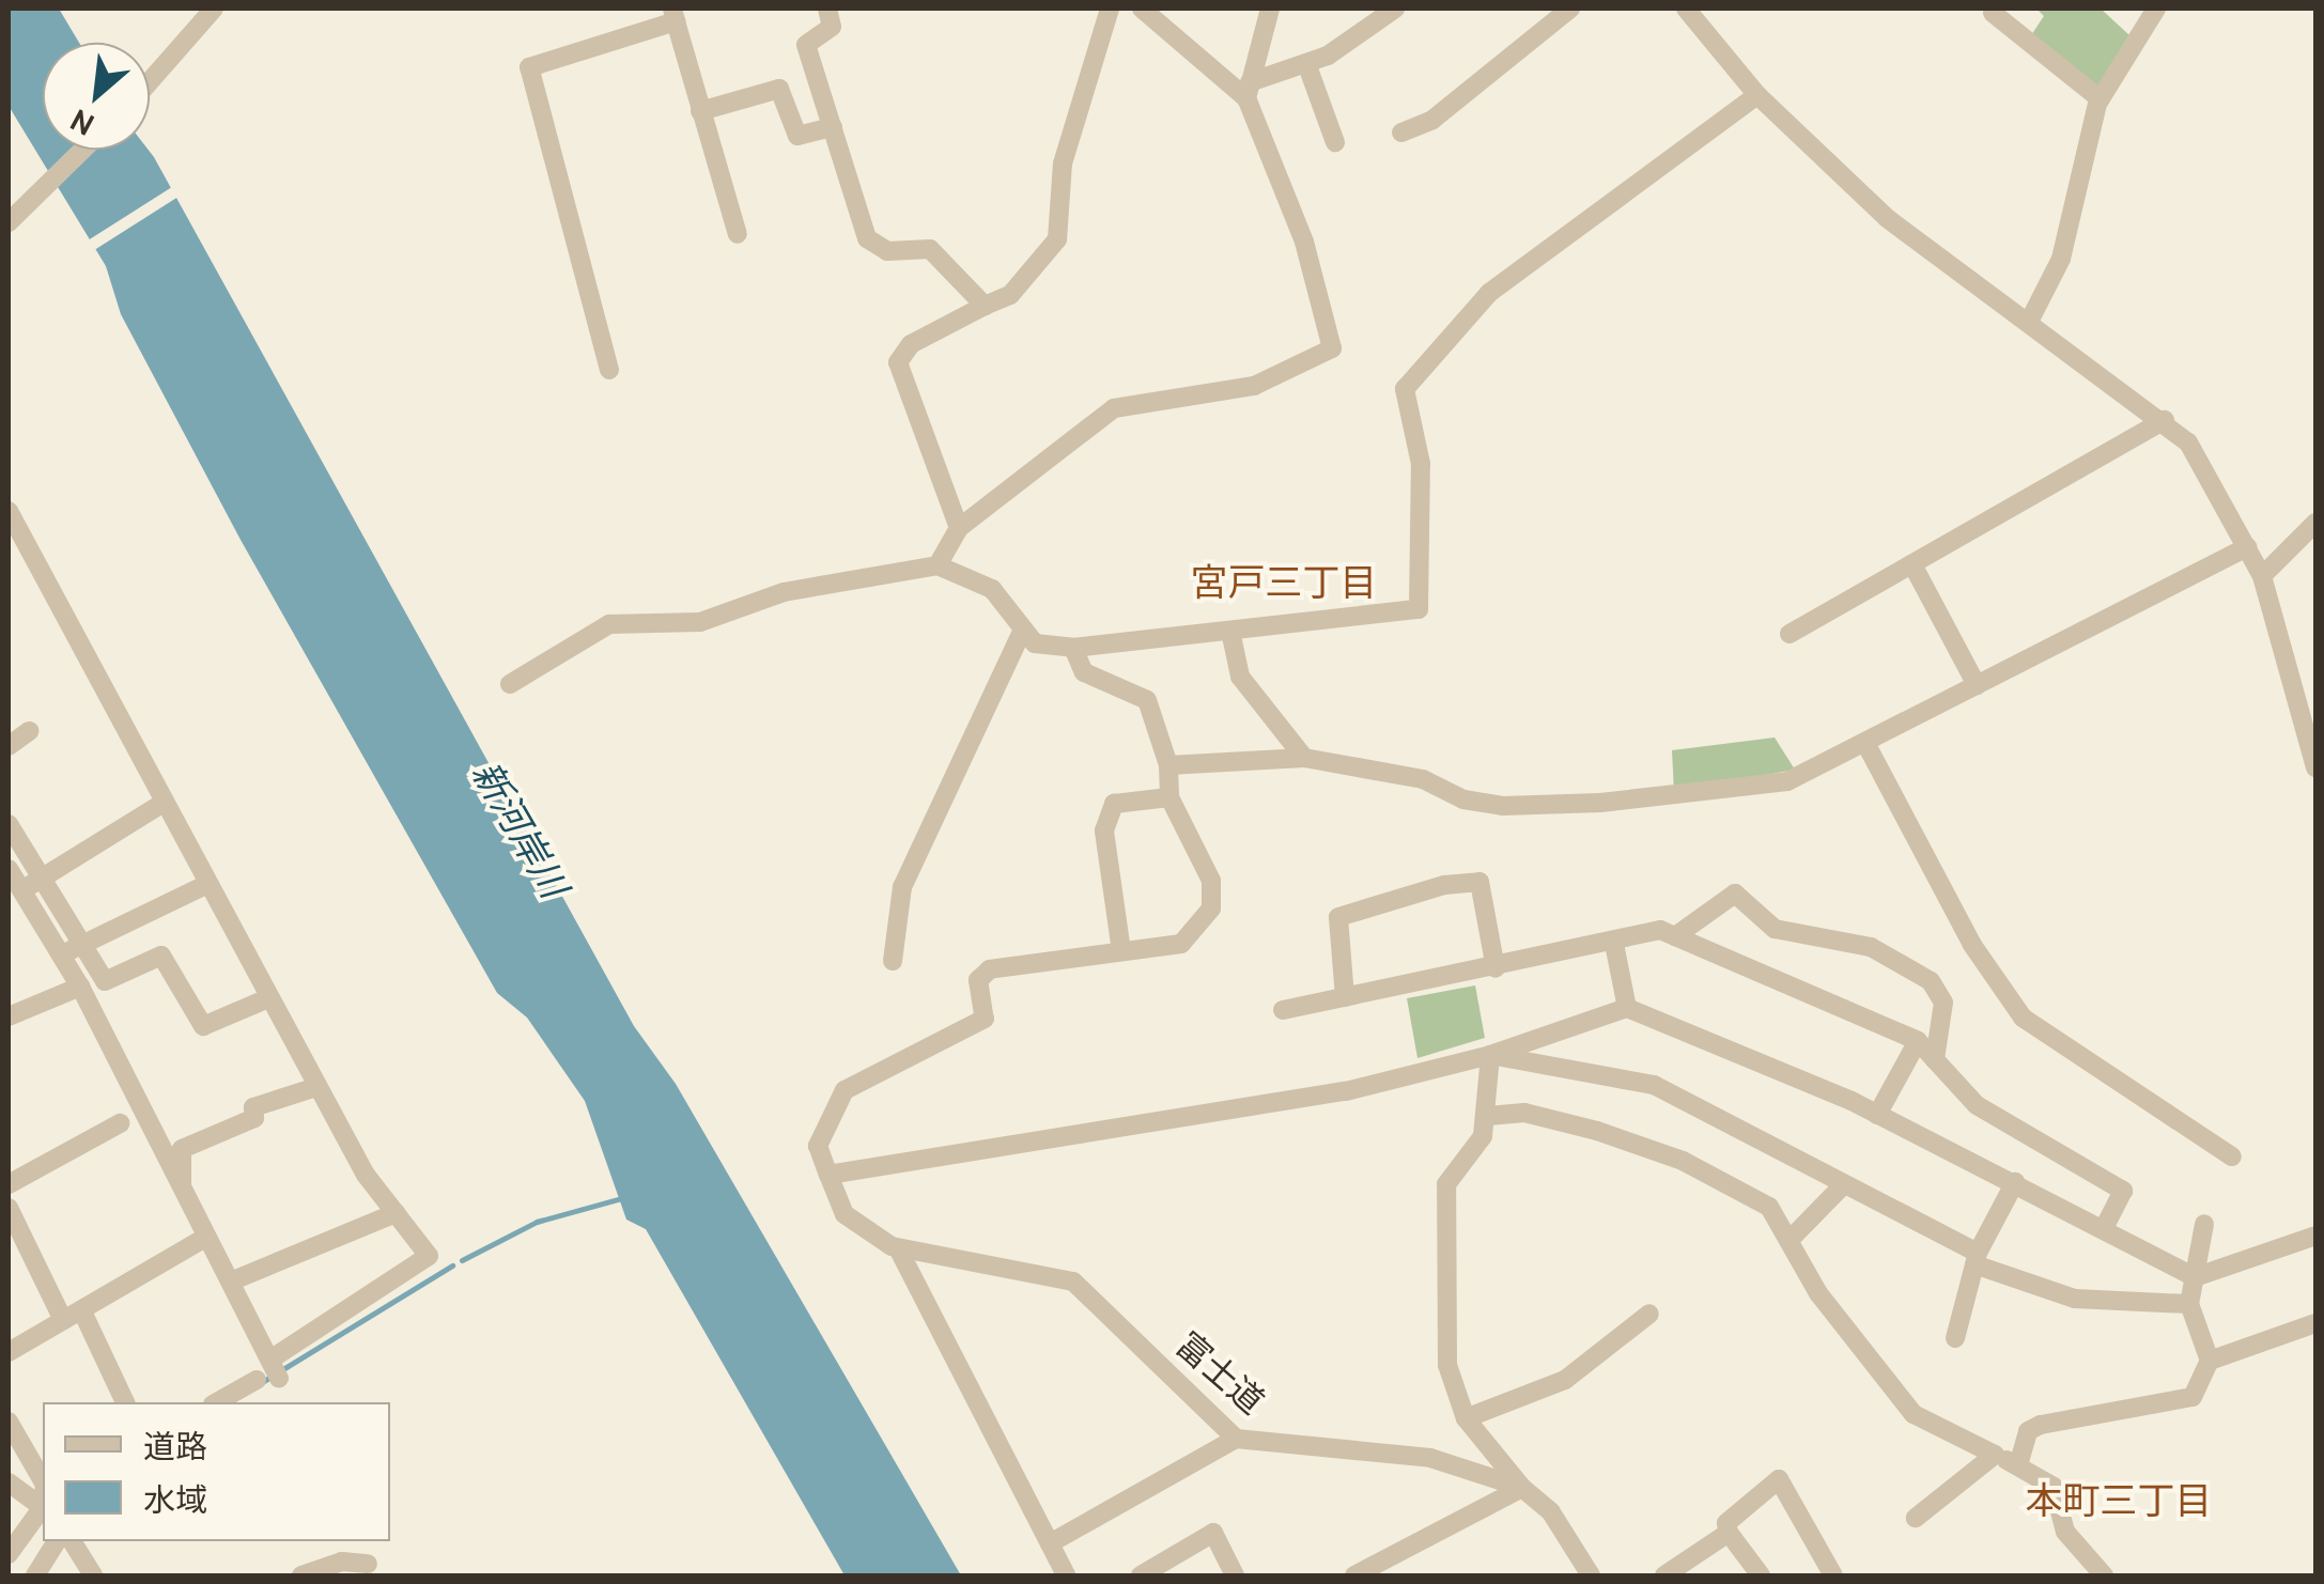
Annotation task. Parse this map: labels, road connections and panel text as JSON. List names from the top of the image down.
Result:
{
  "streets": {
    "street": ["富士道"]
  },
  "districts": ["宮戸三丁目", "本町三丁目"],
  "water": ["新河岸川"],
  "legend": ["道路", "水域"],
  "north": "bottom left"
}
